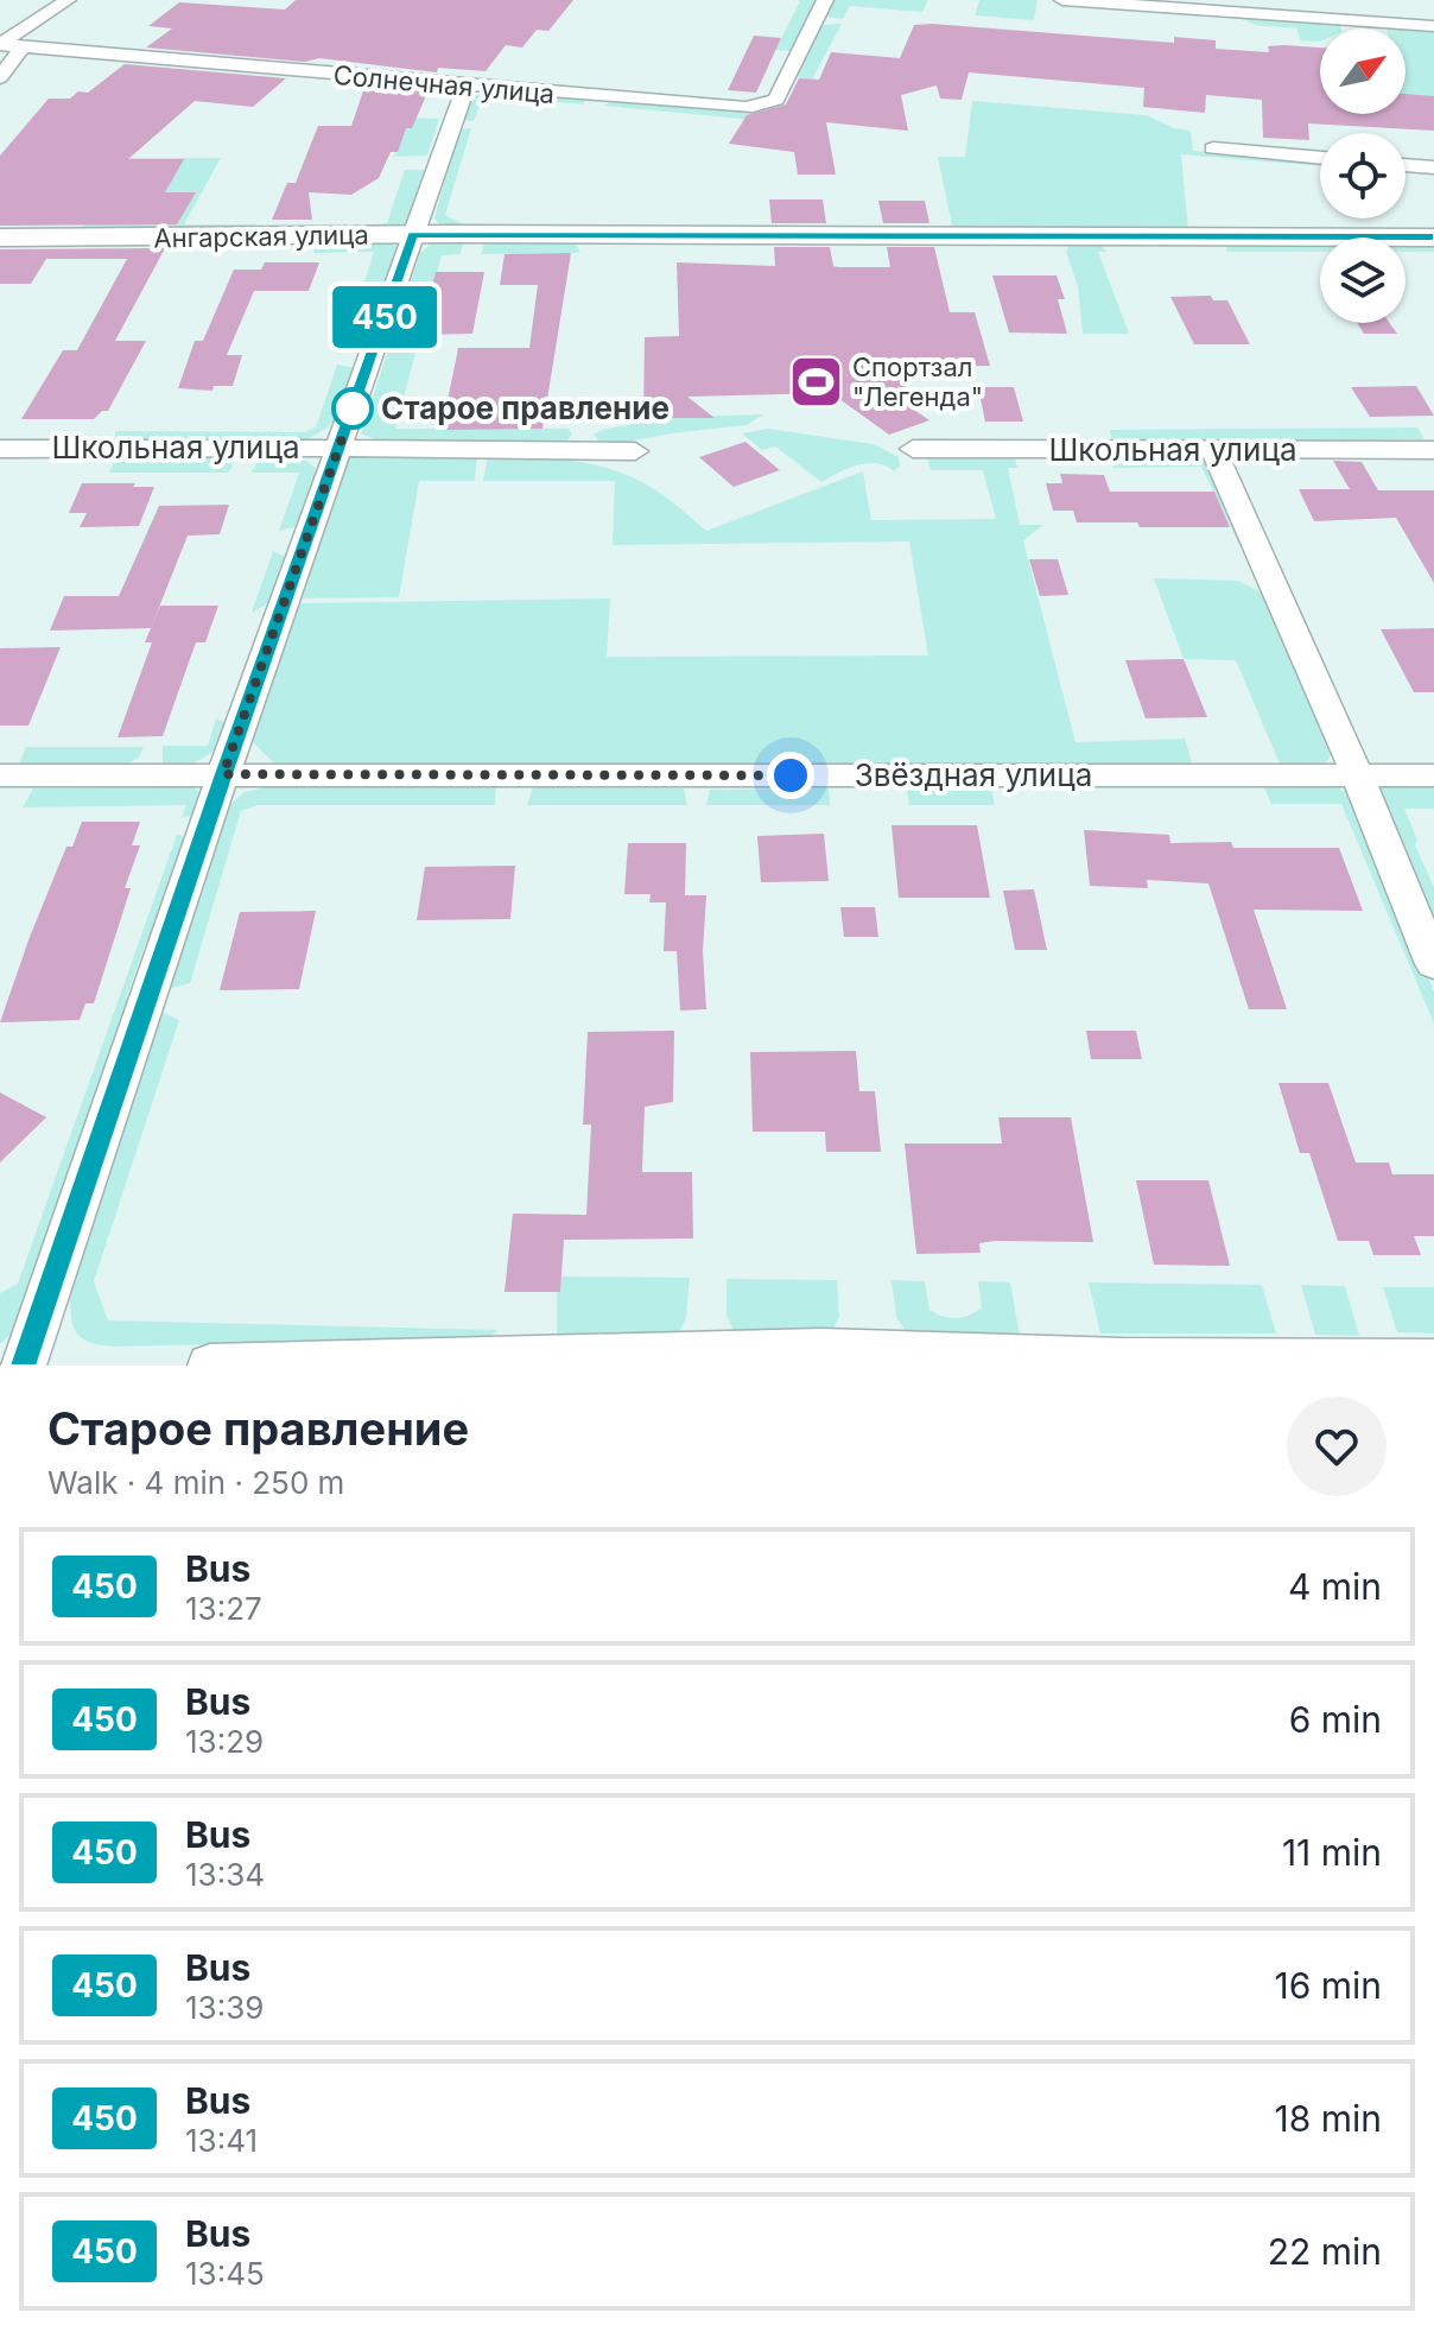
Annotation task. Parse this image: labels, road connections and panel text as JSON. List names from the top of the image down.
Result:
{
  "streets": {
    "street": [
      "Солнечная улица",
      "Ангарская улица",
      "Школьная улица",
      "Звёздная улица"
    ]
  },
  "places": {
    "sports": ["Спортзал \"Легенда\""],
    "other": ["Старое правление"]
  },
  "lines": ["bus line 450"],
  "north": "top right",
  "page": {
    "on_map": "450",
    "heading": ["Старое правление", "Walk · 4 min · 250 m"],
    "list": [
      {
        "mark": "450",
        "name": "Bus",
        "note": "13:27",
        "value": "4 min"
      },
      {
        "mark": "450",
        "name": "Bus",
        "note": "13:29",
        "value": "6 min"
      },
      {
        "mark": "450",
        "name": "Bus",
        "note": "13:34",
        "value": "11 min"
      },
      {
        "mark": "450",
        "name": "Bus",
        "note": "13:39",
        "value": "16 min"
      },
      {
        "mark": "450",
        "name": "Bus",
        "note": "13:41",
        "value": "18 min"
      },
      {
        "mark": "450",
        "name": "Bus",
        "note": "13:45",
        "value": "22 min"
      }
    ]
  }
}
